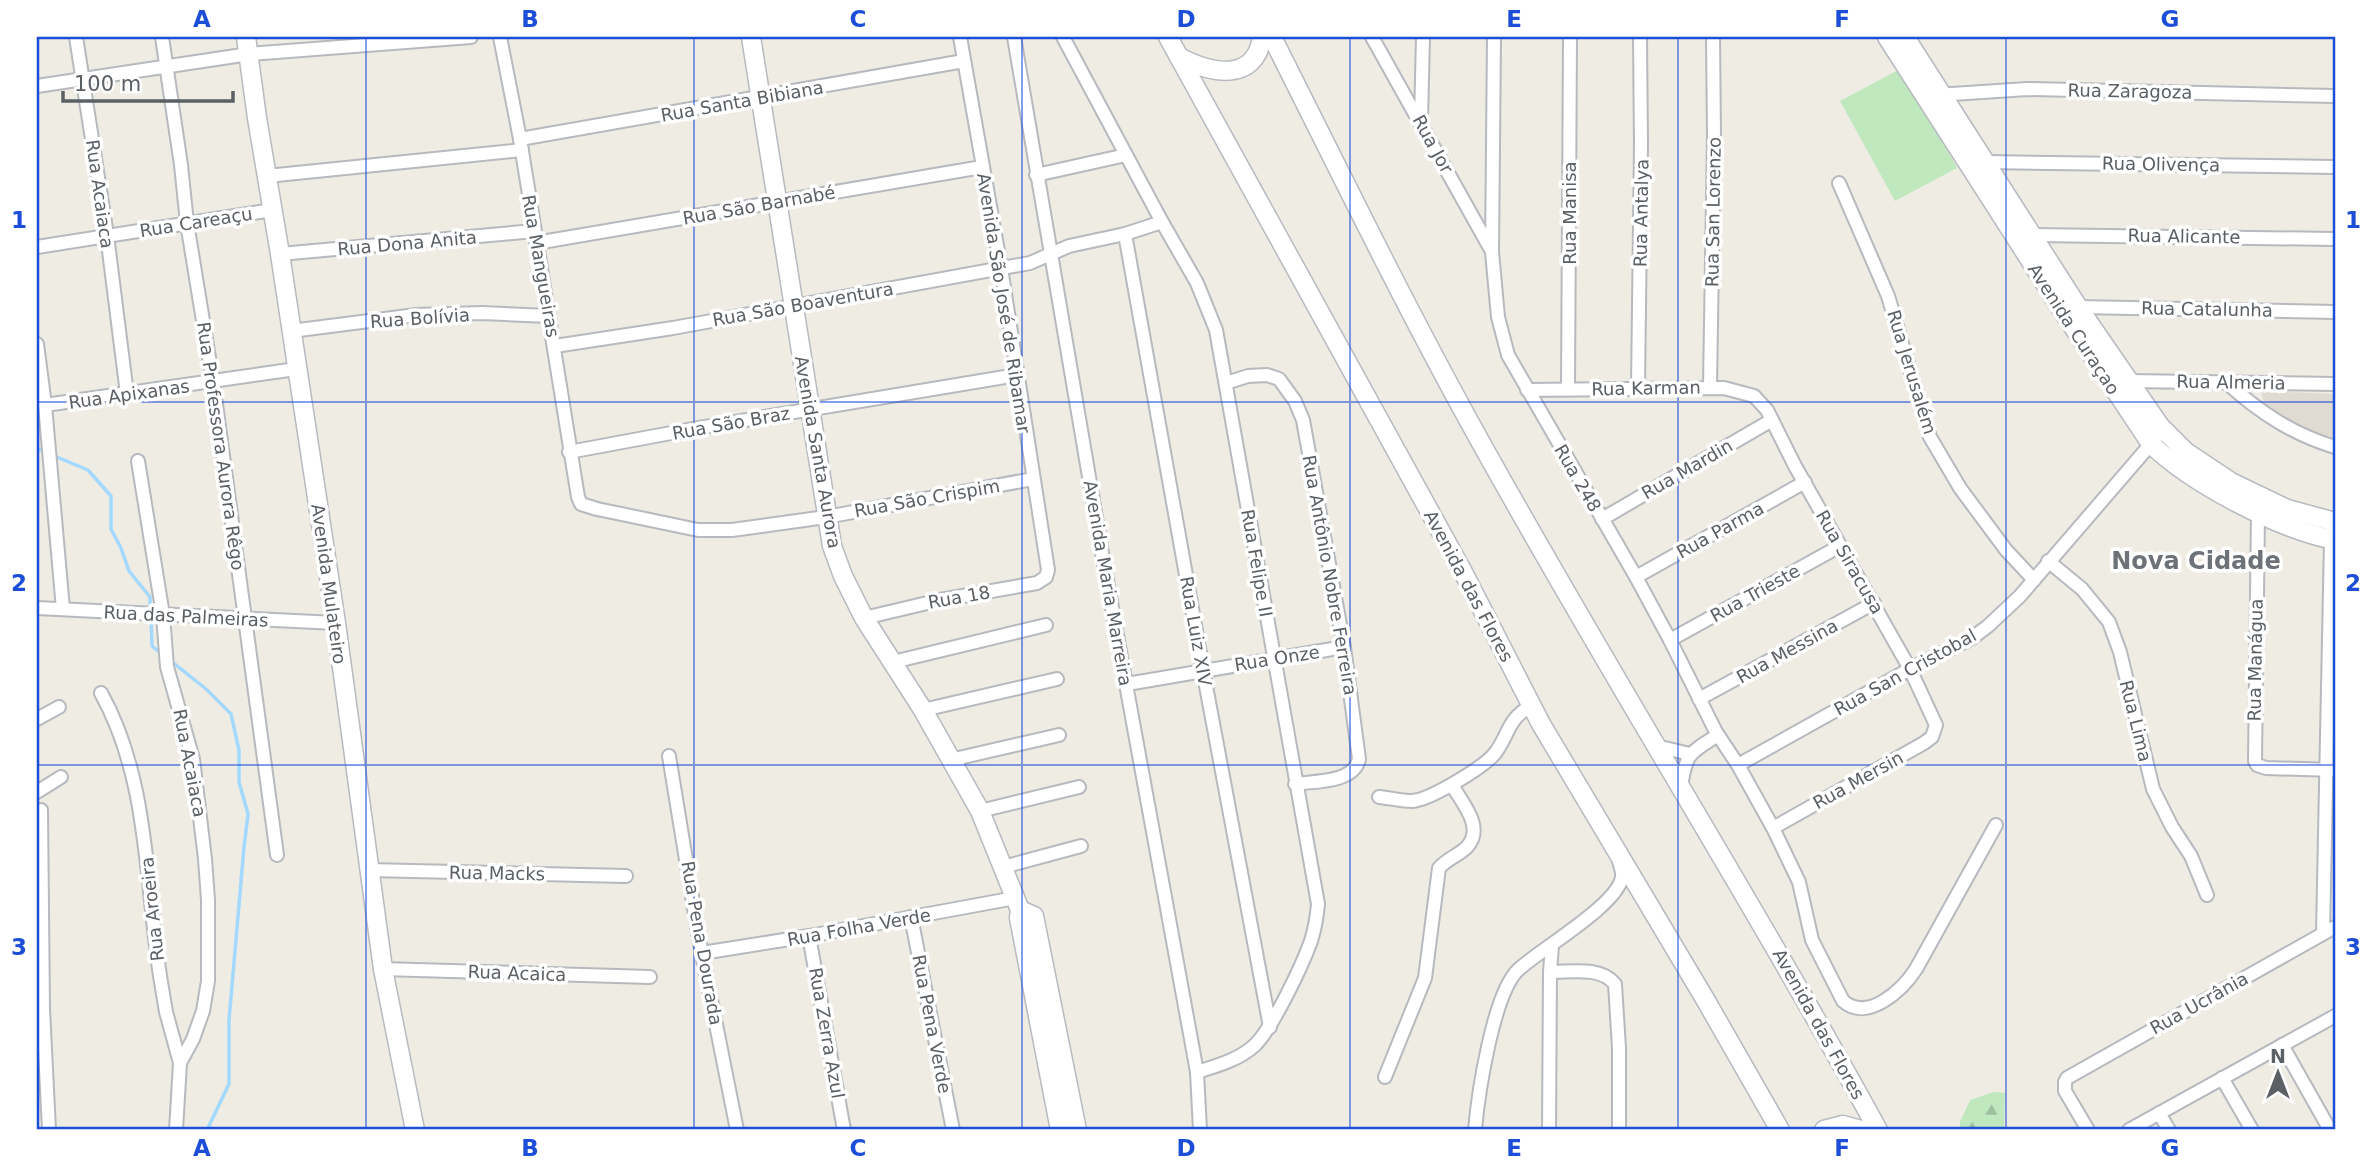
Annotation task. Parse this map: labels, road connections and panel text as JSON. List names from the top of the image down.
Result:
{
  "streets": {
    "main road": [
      "Avenida Curaçao",
      "Avenida Santa Aurora",
      "Avenida Mulateiro",
      "Avenida das Flores"
    ],
    "street": [
      "Rua Zaragoza",
      "Rua Santa Bibiana",
      "Rua Jor",
      "Rua Olivença",
      "Rua Acaiaca",
      "Rua São Barnabé",
      "Rua San Lorenzo",
      "Rua Manisa",
      "Rua Antalya",
      "Rua Careaçu",
      "Rua Alicante",
      "Rua Dona Anita",
      "Rua Mangueiras",
      "Avenida São José de Ribamar",
      "Rua São Boaventura",
      "Rua Catalunha",
      "Rua Bolívia",
      "Rua Jerusalém",
      "Rua Almeria",
      "Rua Karman",
      "Rua Apixanas",
      "Rua São Braz",
      "Rua Professora Aurora Rêgo",
      "Rua Mardin",
      "Rua 248",
      "Rua São Crispim",
      "Rua Parma",
      "Rua Siracusa",
      "Rua Felipe II",
      "Rua Antônio Nobre Ferreira",
      "Avenida Maria Marreira",
      "Rua Trieste",
      "Rua 18",
      "Rua das Palmeiras",
      "Rua Luiz XIV",
      "Rua Messina",
      "Rua Onze",
      "Rua Manágua",
      "Rua San Cristobal",
      "Rua Lima",
      "Rua Mersin",
      "Rua Macks",
      "Rua Aroeira",
      "Rua Folha Verde",
      "Rua Pena Dourada",
      "Rua Acaica",
      "Rua Ucrânia",
      "Rua Pena Verde",
      "Rua Zerra Azul"
    ]
  },
  "crossings": [
    ["Rua Zaragoza", "Avenida Curaçao"],
    ["Rua Santa Bibiana", "Rua Mangueiras"],
    ["Rua Santa Bibiana", "Avenida São José de Ribamar"],
    ["Rua Santa Bibiana", "Avenida Santa Aurora"],
    ["Rua Santa Bibiana", "Avenida Mulateiro"],
    ["Rua Jor", "Rua 248"],
    ["Rua Olivença", "Avenida Curaçao"],
    ["Rua Acaiaca", "Rua Careaçu"],
    ["Rua Acaiaca", "Rua Apixanas"],
    ["Rua Acaiaca", "Rua das Palmeiras"],
    ["Rua Acaiaca", "Rua Aroeira"],
    ["Rua São Barnabé", "Rua Dona Anita"],
    ["Rua São Barnabé", "Rua Mangueiras"],
    ["Rua São Barnabé", "Avenida São José de Ribamar"],
    ["Rua São Barnabé", "Avenida Santa Aurora"],
    ["Rua San Lorenzo", "Rua Karman"],
    ["Rua Manisa", "Rua Karman"],
    ["Rua Antalya", "Rua Karman"],
    ["Rua Careaçu", "Rua Professora Aurora Rêgo"],
    ["Rua Careaçu", "Avenida Mulateiro"],
    ["Rua Alicante", "Avenida Curaçao"],
    ["Rua Dona Anita", "Rua Mangueiras"],
    ["Rua Dona Anita", "Avenida Mulateiro"],
    ["Rua Mangueiras", "Rua São Boaventura"],
    ["Rua Mangueiras", "Rua Bolívia"],
    ["Rua Mangueiras", "Rua São Braz"],
    ["Rua Mangueiras", "Rua São Crispim"],
    ["Avenida São José de Ribamar", "Rua São Boaventura"],
    ["Avenida São José de Ribamar", "Rua São Braz"],
    ["Avenida São José de Ribamar", "Rua São Crispim"],
    ["Avenida São José de Ribamar", "Rua 18"],
    ["Rua São Boaventura", "Avenida Santa Aurora"],
    ["Rua São Boaventura", "Rua Felipe II"],
    ["Rua São Boaventura", "Avenida Maria Marreira"],
    ["Rua São Boaventura", "Rua Luiz XIV"],
    ["Rua Catalunha", "Avenida Curaçao"],
    ["Rua Bolívia", "Avenida Mulateiro"],
    ["Avenida Curaçao", "Rua Almeria"],
    ["Avenida Curaçao", "Rua Manágua"],
    ["Avenida Curaçao", "Rua San Cristobal"],
    ["Rua Jerusalém", "Rua San Cristobal"],
    ["Rua Karman", "Rua 248"],
    ["Rua Karman", "Rua Siracusa"],
    ["Rua Apixanas", "Rua Professora Aurora Rêgo"],
    ["Rua Apixanas", "Avenida Mulateiro"],
    ["Rua São Braz", "Avenida Santa Aurora"],
    ["Rua Professora Aurora Rêgo", "Rua das Palmeiras"],
    ["Avenida Santa Aurora", "Rua São Crispim"],
    ["Avenida Santa Aurora", "Rua 18"],
    ["Avenida Santa Aurora", "Rua Folha Verde"],
    ["Rua Mardin", "Rua 248"],
    ["Rua Mardin", "Rua Siracusa"],
    ["Rua 248", "Rua Parma"],
    ["Rua 248", "Rua Trieste"],
    ["Rua 248", "Rua Messina"],
    ["Rua 248", "Rua San Cristobal"],
    ["Rua 248", "Rua Mersin"],
    ["Rua Parma", "Rua Siracusa"],
    ["Rua Siracusa", "Rua Trieste"],
    ["Rua Siracusa", "Rua Messina"],
    ["Rua Siracusa", "Rua San Cristobal"],
    ["Rua Siracusa", "Rua Mersin"],
    ["Rua Felipe II", "Rua Antônio Nobre Ferreira"],
    ["Rua Felipe II", "Avenida Maria Marreira"],
    ["Rua Felipe II", "Rua Luiz XIV"],
    ["Rua Felipe II", "Rua Onze"],
    ["Rua Antônio Nobre Ferreira", "Rua Onze"],
    ["Avenida Maria Marreira", "Rua Onze"],
    ["Avenida Mulateiro", "Rua das Palmeiras"],
    ["Avenida Mulateiro", "Rua Macks"],
    ["Avenida Mulateiro", "Rua Acaica"],
    ["Rua Luiz XIV", "Rua Onze"],
    ["Rua San Cristobal", "Rua Lima"],
    ["Rua Folha Verde", "Rua Pena Dourada"],
    ["Rua Folha Verde", "Rua Pena Verde"],
    ["Rua Folha Verde", "Rua Zerra Azul"]
  ],
  "districts": ["Nova Cidade"],
  "scale_bar": "100 m",
  "north": "top",
  "grid": {
    "columns": [
      "A",
      "B",
      "C",
      "D",
      "E",
      "F",
      "G"
    ],
    "rows": ["1", "2", "3"]
  }
}
